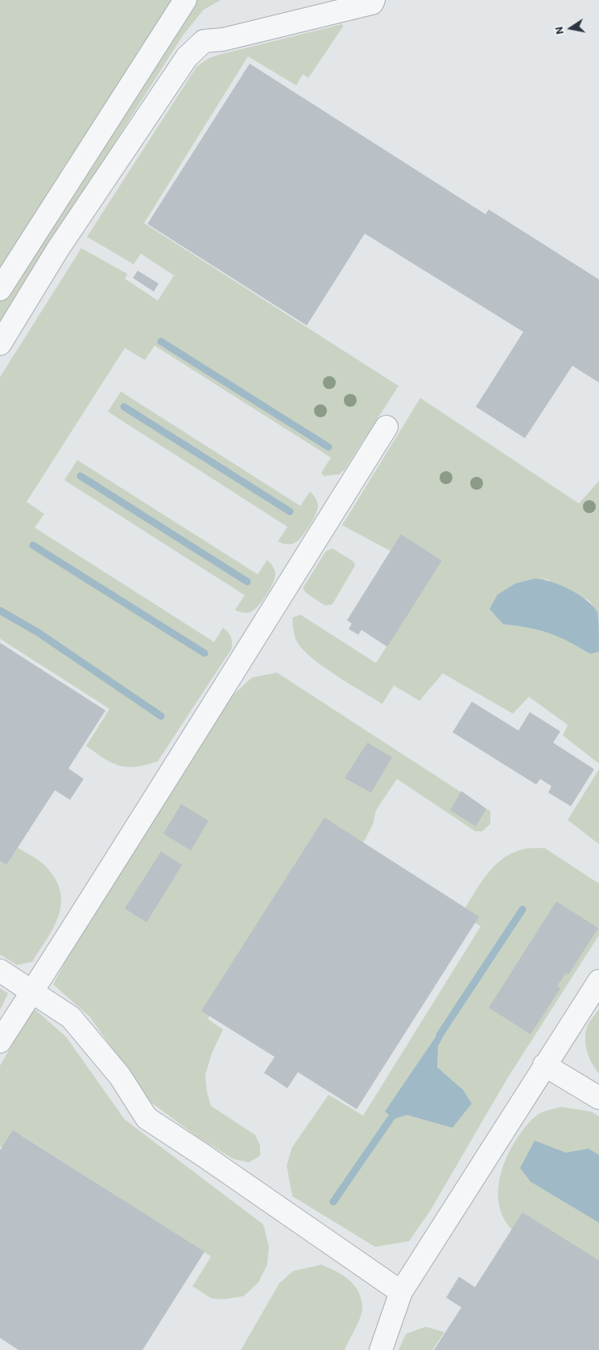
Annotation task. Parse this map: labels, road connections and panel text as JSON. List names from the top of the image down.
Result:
{
  "north": "left"
}
